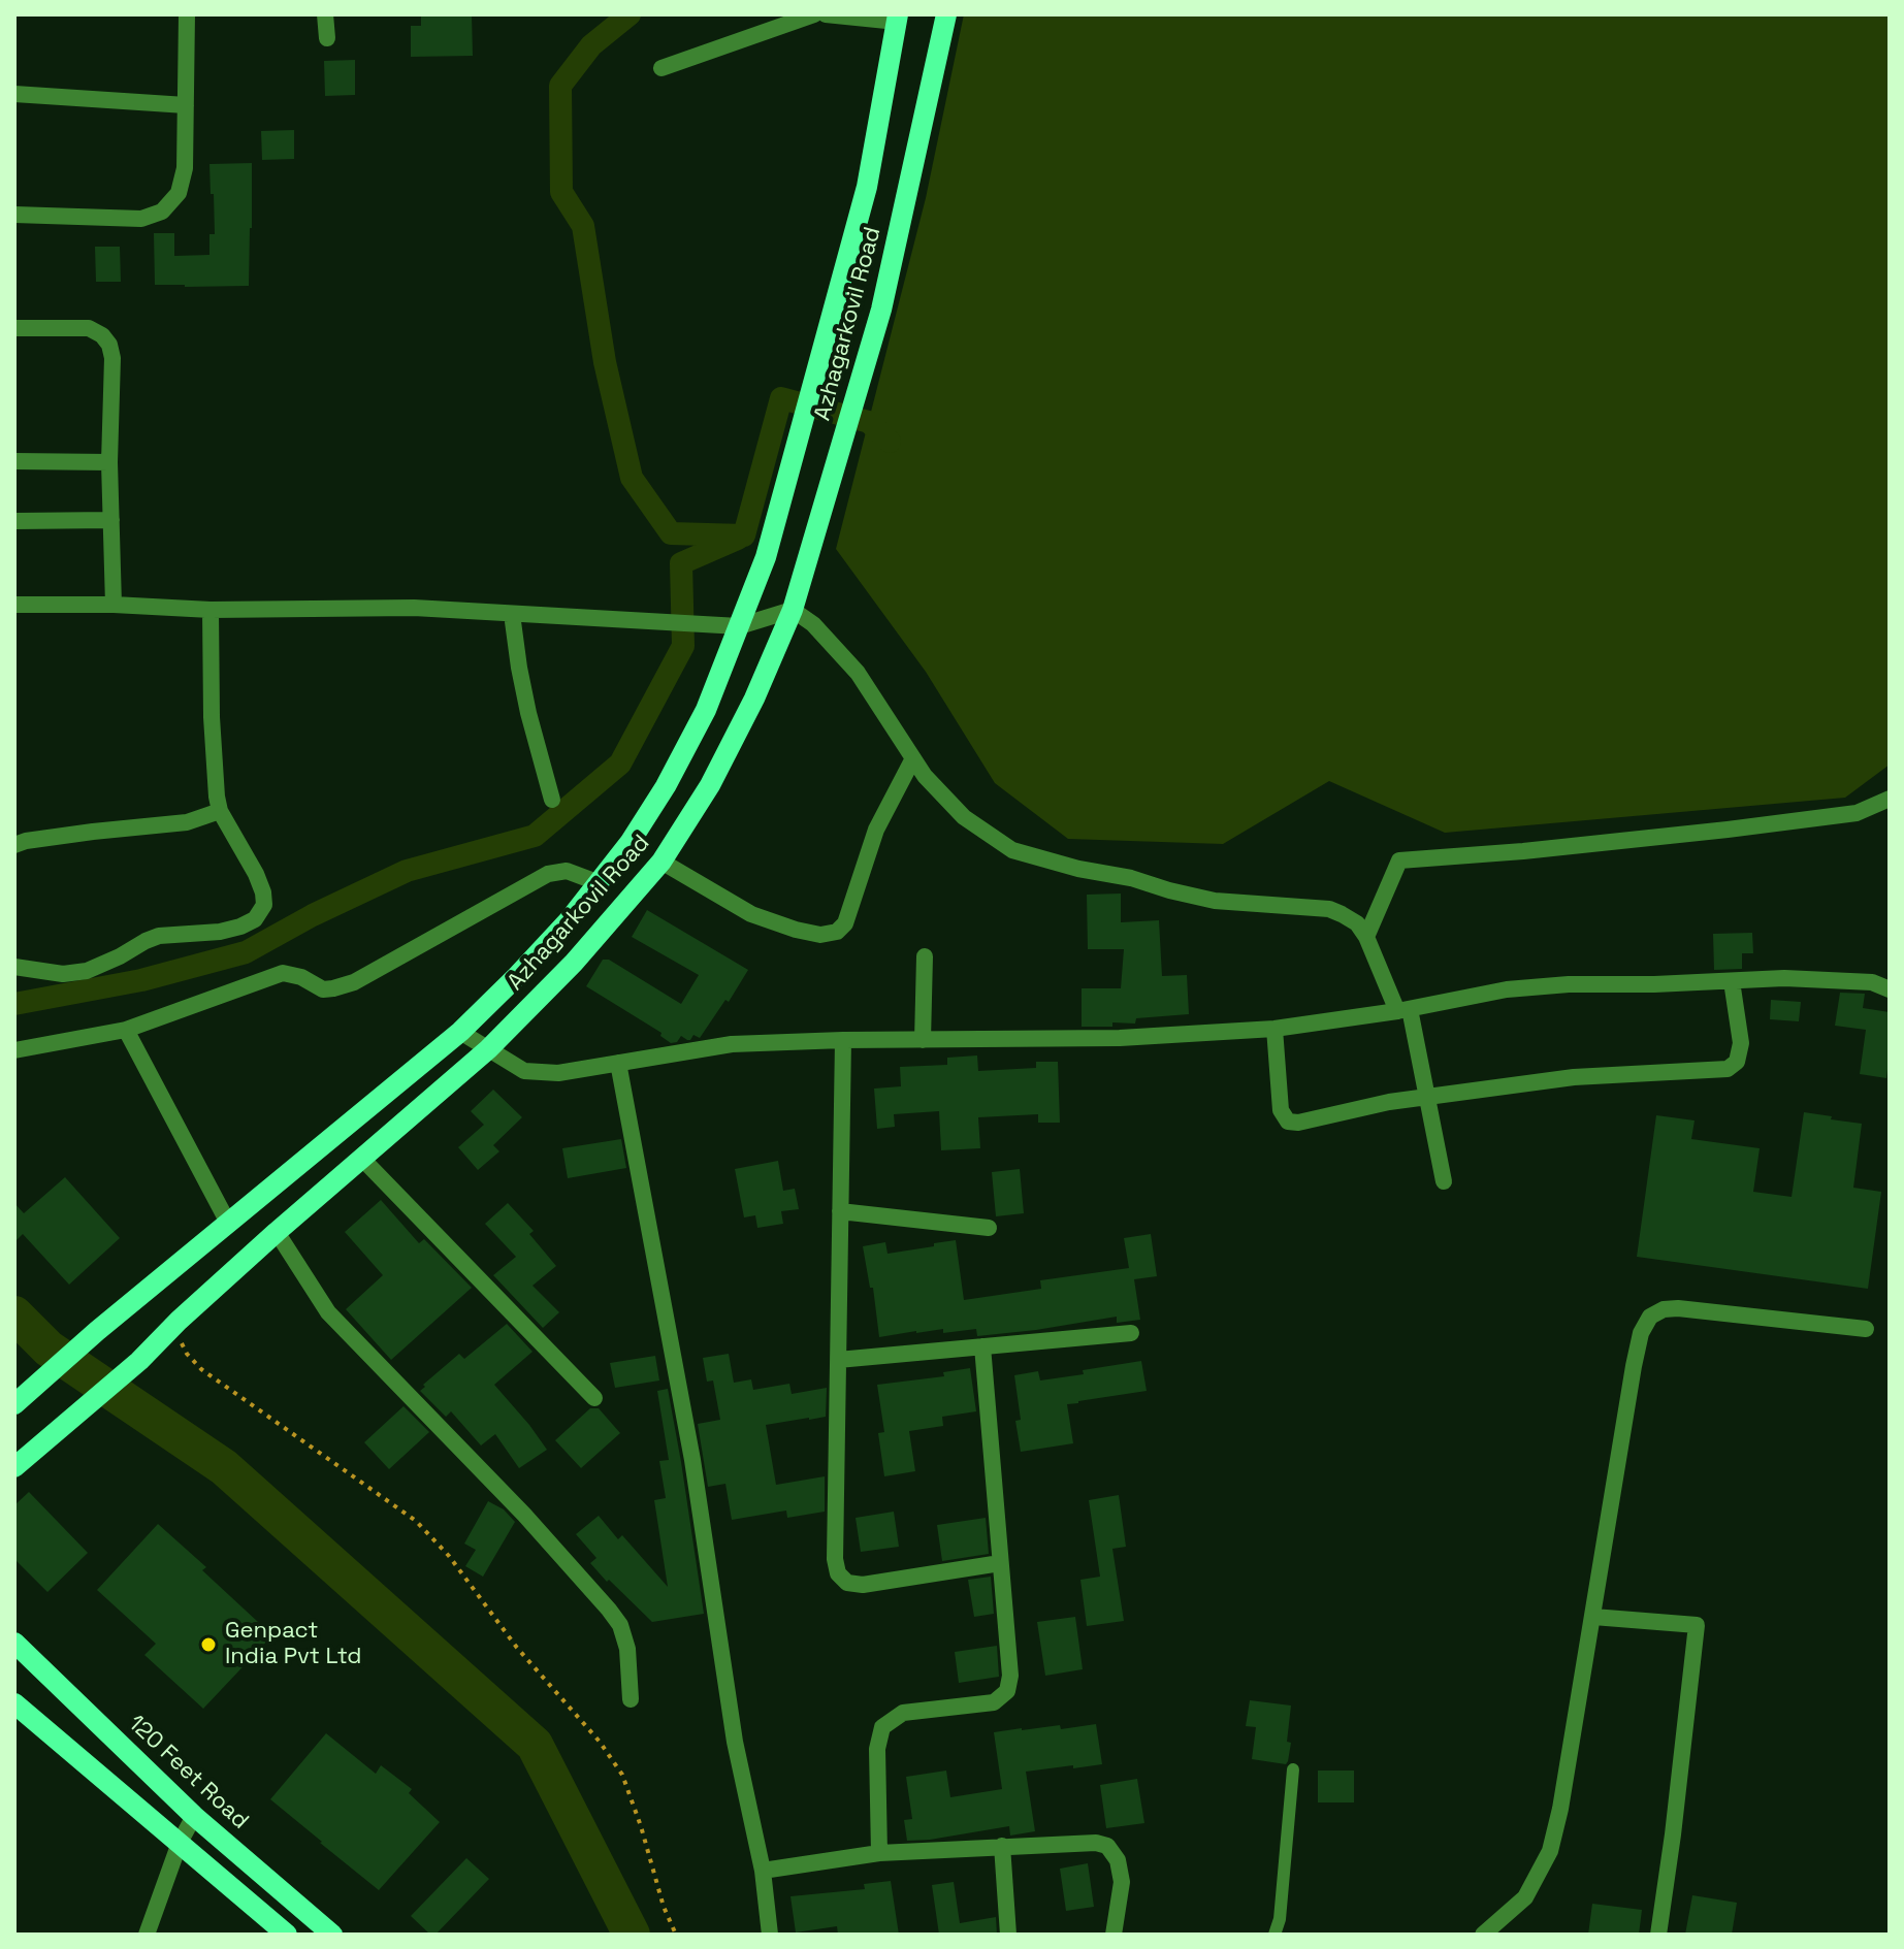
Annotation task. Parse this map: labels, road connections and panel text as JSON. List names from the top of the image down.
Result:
{
  "streets": {
    "main road": ["Azhagarkovil Road", "120 Feet Road"]
  },
  "places": ["Genpact India Pvt Ltd"]
}
